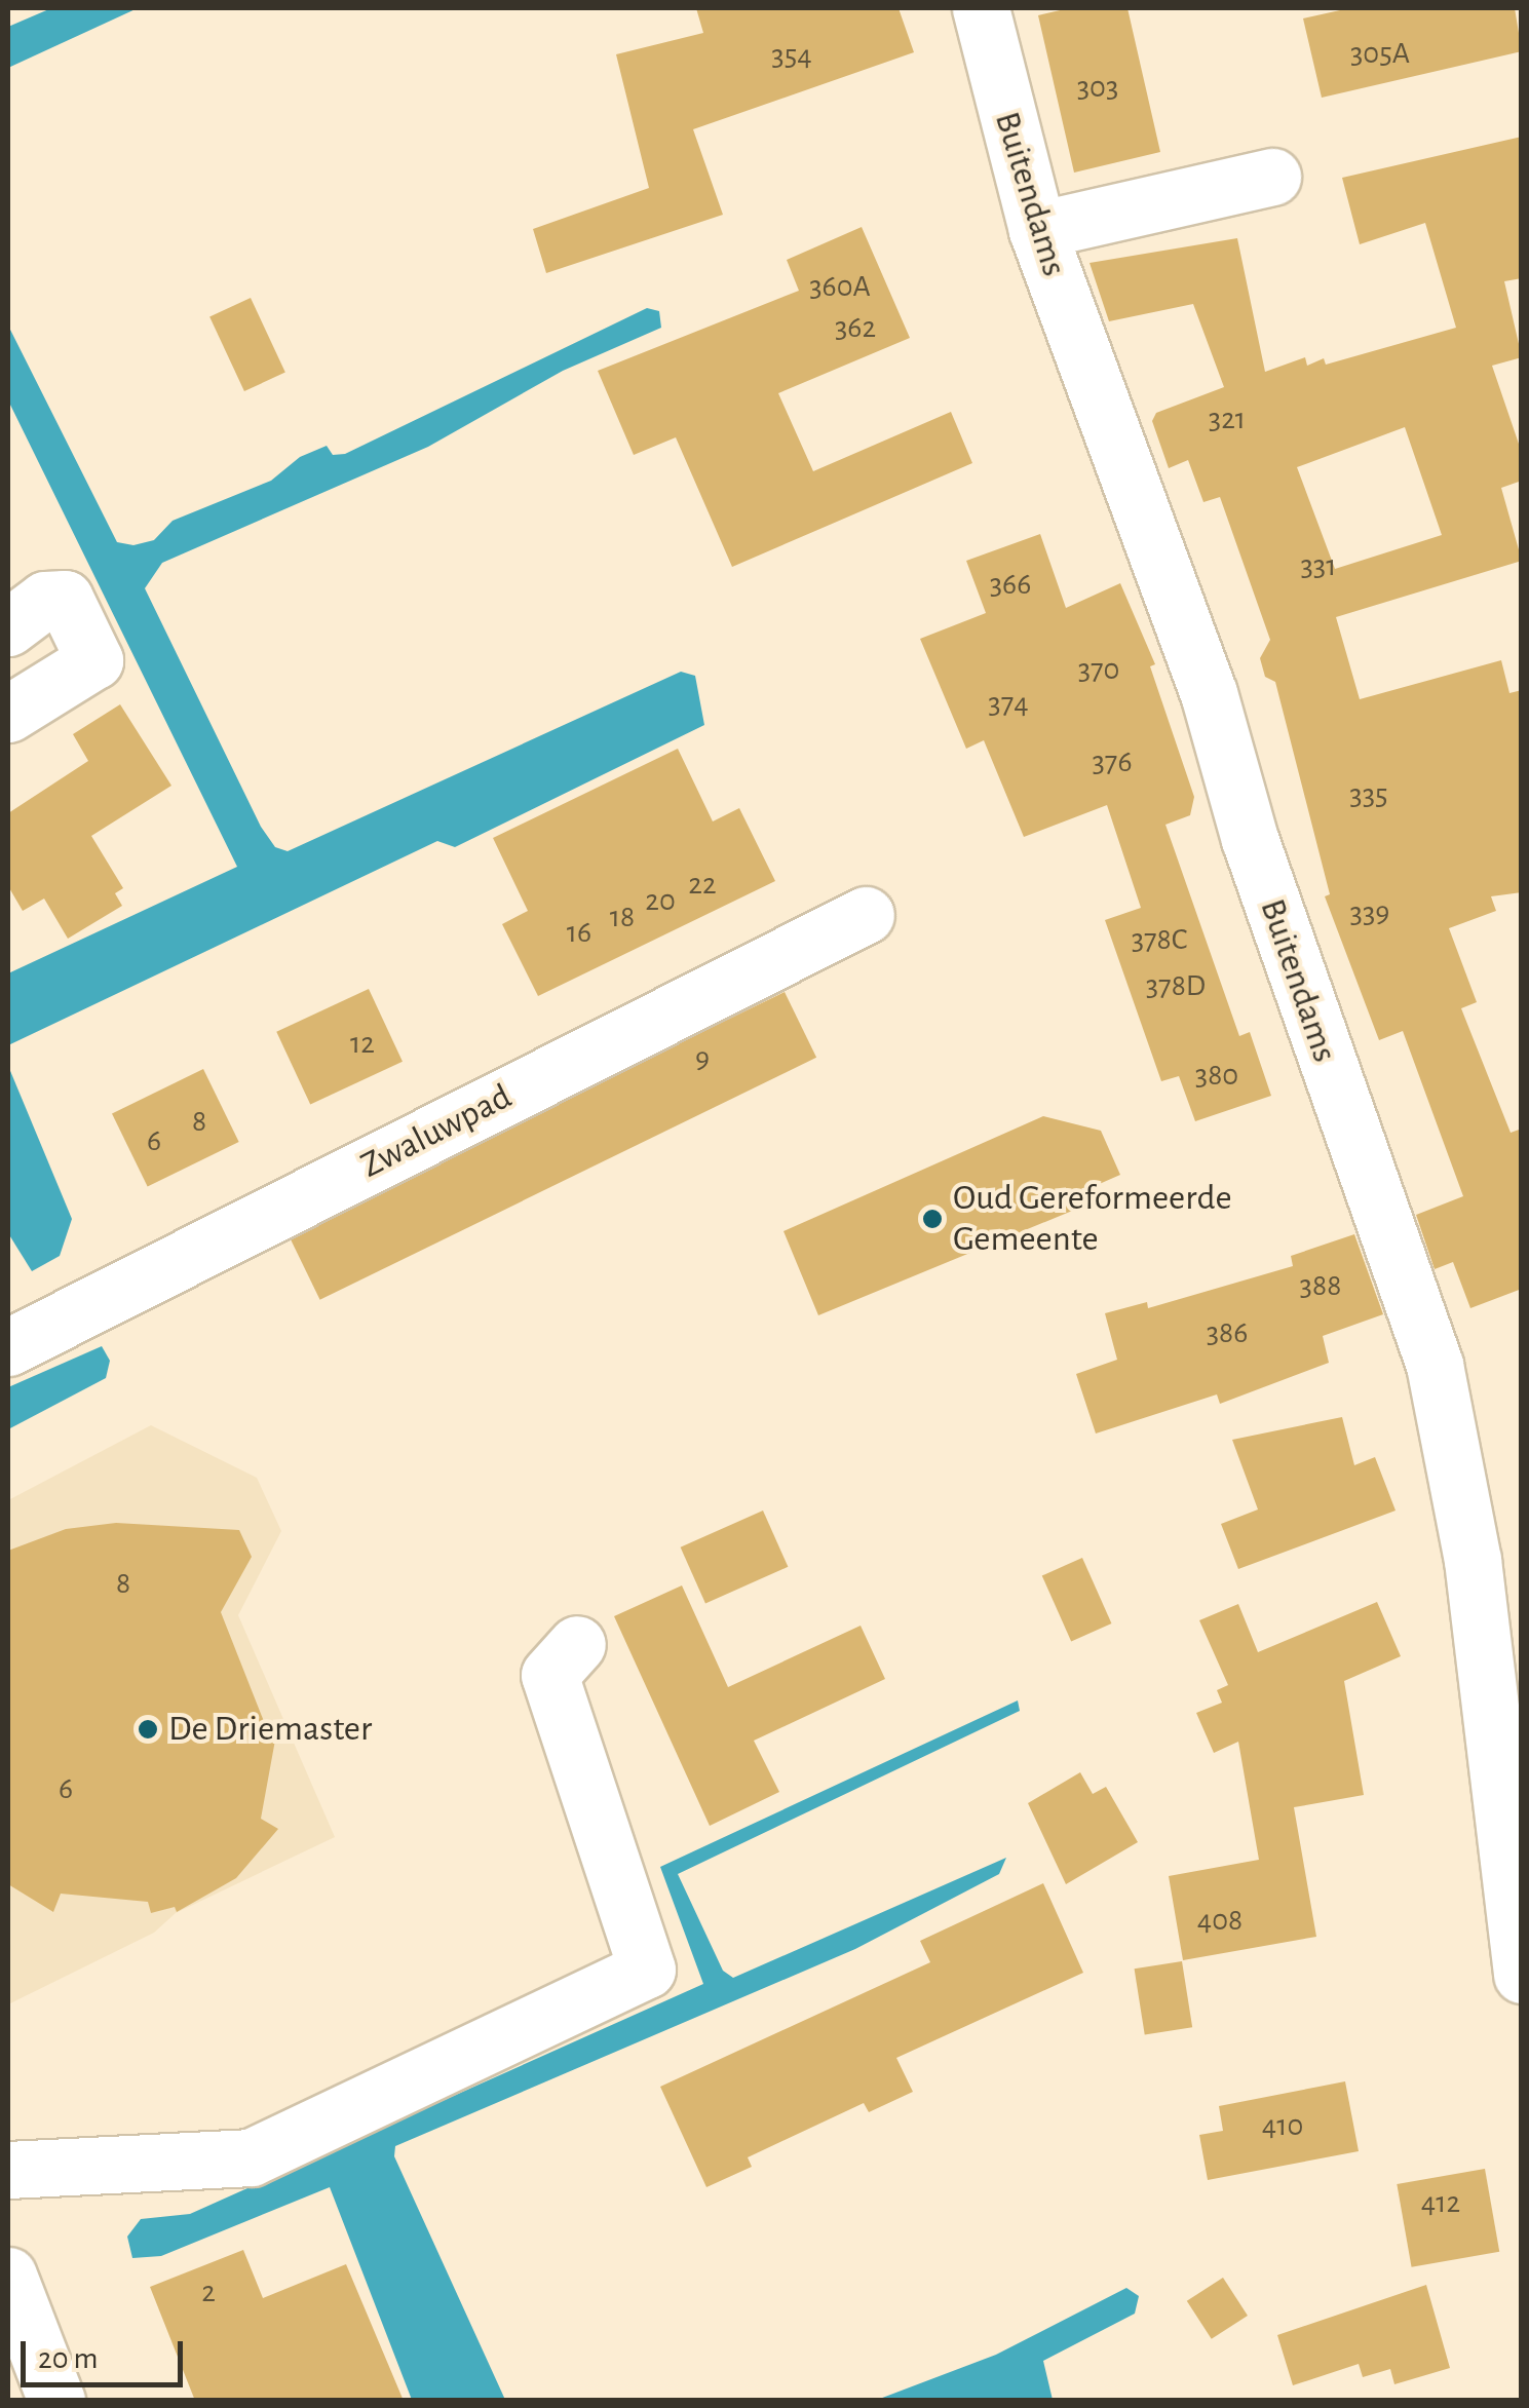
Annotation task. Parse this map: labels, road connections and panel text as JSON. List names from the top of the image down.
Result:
{
  "streets": {
    "street": ["Buitendams", "Zwaluwpad"]
  },
  "places": ["Oud Gereformeerde Gemeente", "De Driemaster"],
  "house_numbers": [
    "305A",
    "354",
    "303",
    "360A",
    "362",
    "321",
    "331",
    "366",
    "370",
    "374",
    "376",
    "335",
    "22",
    "20",
    "339",
    "18",
    "16",
    "378C",
    "378D",
    "12",
    "9",
    "380",
    "8",
    "6",
    "388",
    "386",
    "8",
    "6",
    "408",
    "410",
    "412",
    "2"
  ],
  "scale_bar": "20 m"
}
